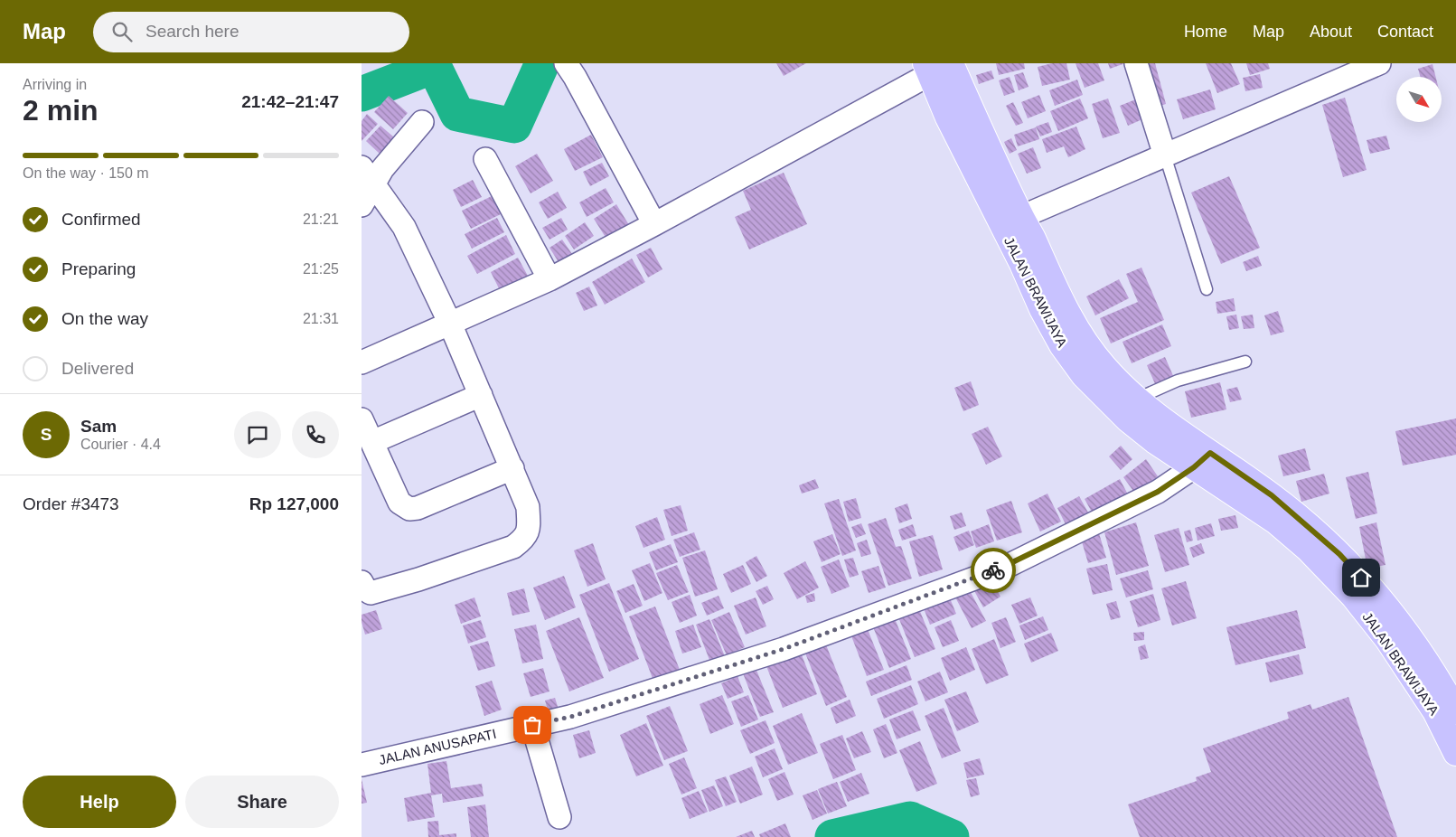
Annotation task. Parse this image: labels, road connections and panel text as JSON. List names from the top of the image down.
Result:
{
  "streets": {
    "highway": ["JALAN BRAWIJAYA"],
    "street": ["JALAN ANUSAPATI"]
  },
  "crossings": [
    ["JALAN BRAWIJAYA", "JALAN ANUSAPATI"]
  ],
  "north": "bottom right",
  "page": {
    "header": "Map",
    "search": "Search here",
    "nav": [
      "Home",
      "Map",
      "About",
      "Contact"
    ],
    "heading": ["2 min", "Arriving in", "21:42–21:47"],
    "panel": [
      "Sam",
      "Courier · 4.4",
      "Order #3473",
      "Rp 127,000"
    ],
    "bar": "On the way · 150 m",
    "list": [
      ["Confirmed", "21:21"],
      ["Preparing", "21:25"],
      ["On the way", "21:31"],
      "Delivered"
    ],
    "round": "S",
    "buttons": ["Help", "Share"]
  }
}
